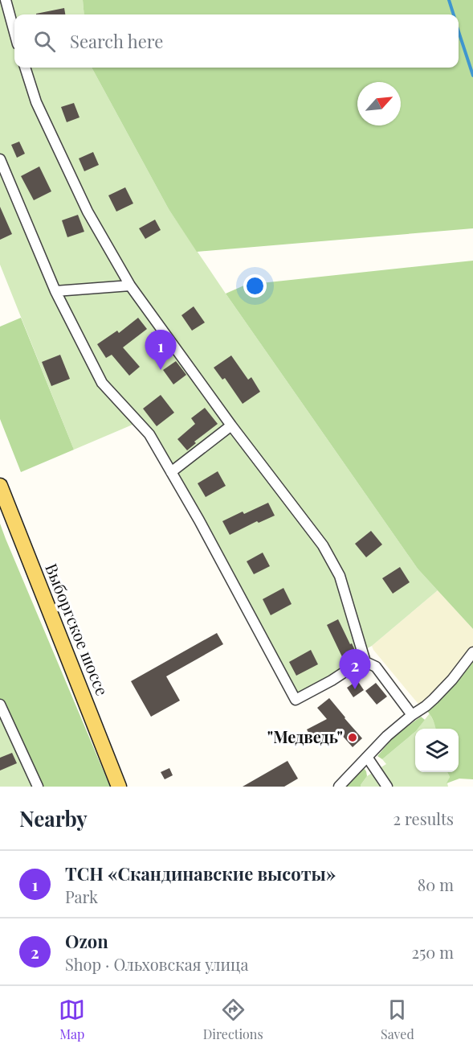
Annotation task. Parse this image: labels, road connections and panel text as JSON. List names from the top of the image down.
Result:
{
  "streets": {
    "main road": ["Выборгское шоссе"]
  },
  "places": ["\"Медведь\""],
  "north": "top right",
  "page": {
    "search": "Search here",
    "pins": ["1", "2"],
    "heading": ["Nearby", "2 results"],
    "list": [
      {
        "mark": "1",
        "name": "ТСН «Скандинавские высоты»",
        "note": "Park",
        "value": "80 m"
      },
      {
        "mark": "2",
        "name": "Ozon",
        "note": "Shop · Ольховская улица",
        "value": "250 m"
      }
    ],
    "nav": ["Map", "Directions", "Saved"]
  }
}
